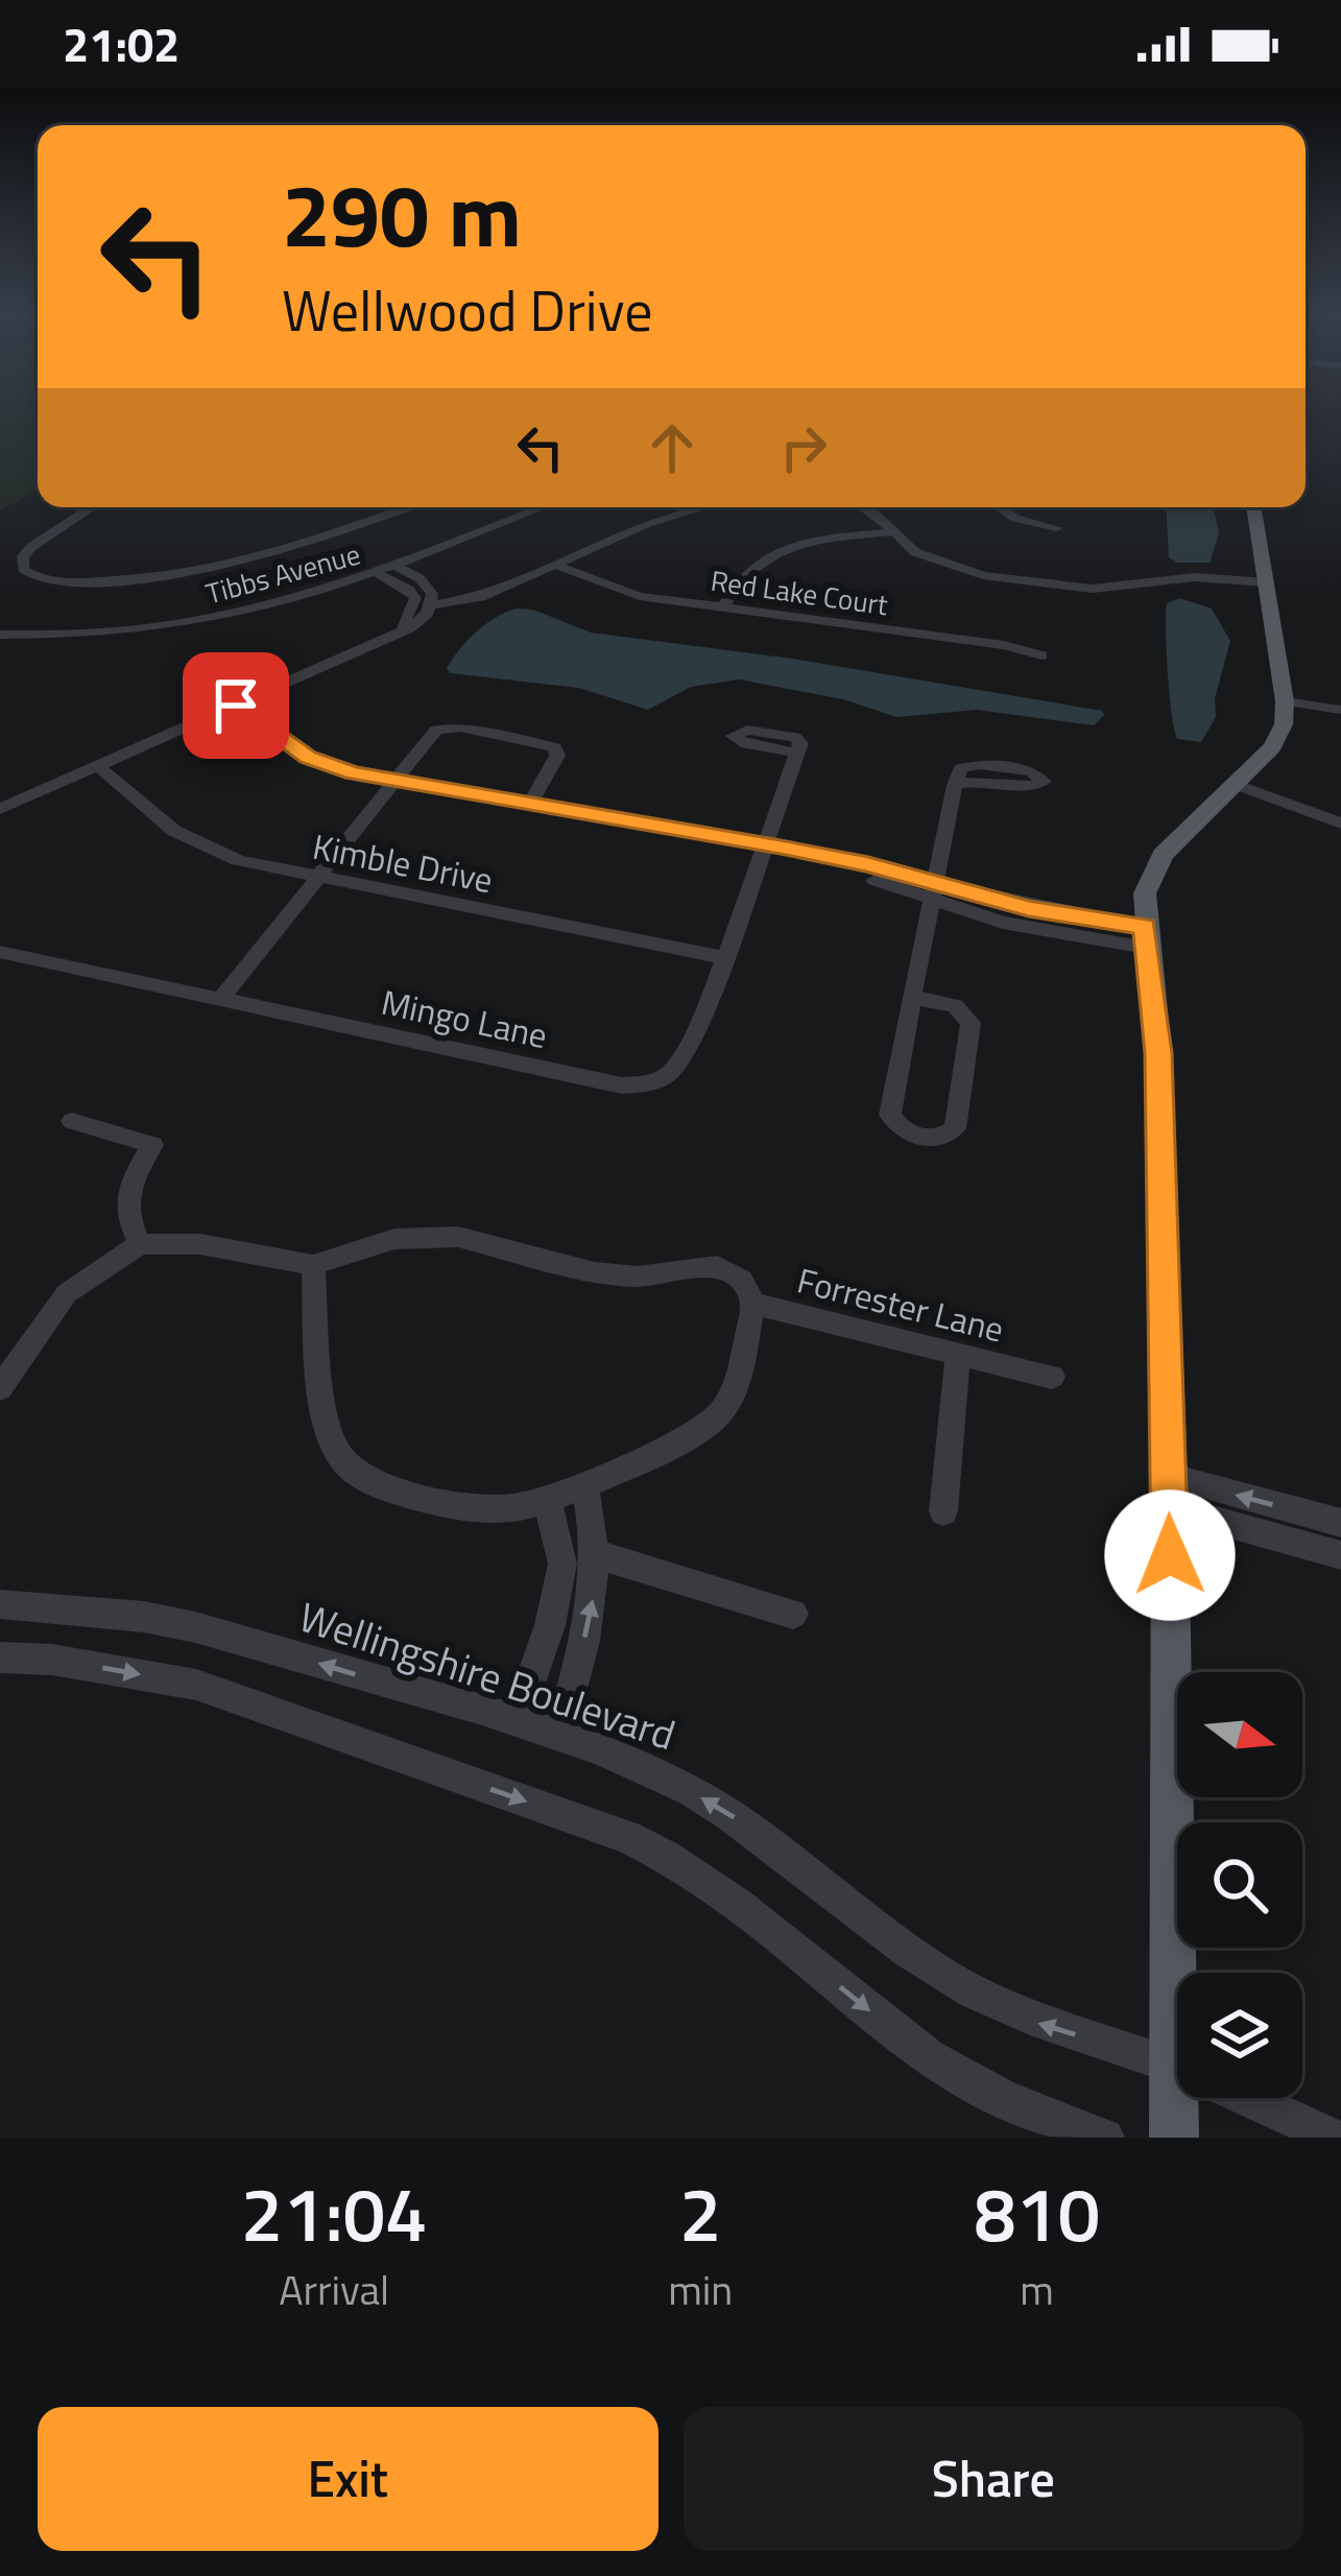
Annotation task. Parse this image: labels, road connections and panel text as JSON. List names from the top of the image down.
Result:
{
  "streets": {
    "street": [
      "Tibbs Avenue",
      "Red Lake Court",
      "Kimble Drive",
      "Mingo Lane",
      "Forrester Lane",
      "Wellingshire Boulevard"
    ]
  },
  "crossings": [
    ["Kimble Drive", "Mingo Lane"]
  ],
  "north": "right",
  "page": {
    "status": "21:02",
    "turn": ["290 m", "Wellwood Drive"],
    "eta": [
      "21:04",
      "Arrival",
      "2",
      "min",
      "810",
      "m"
    ],
    "buttons": ["Exit", "Share"]
  }
}
